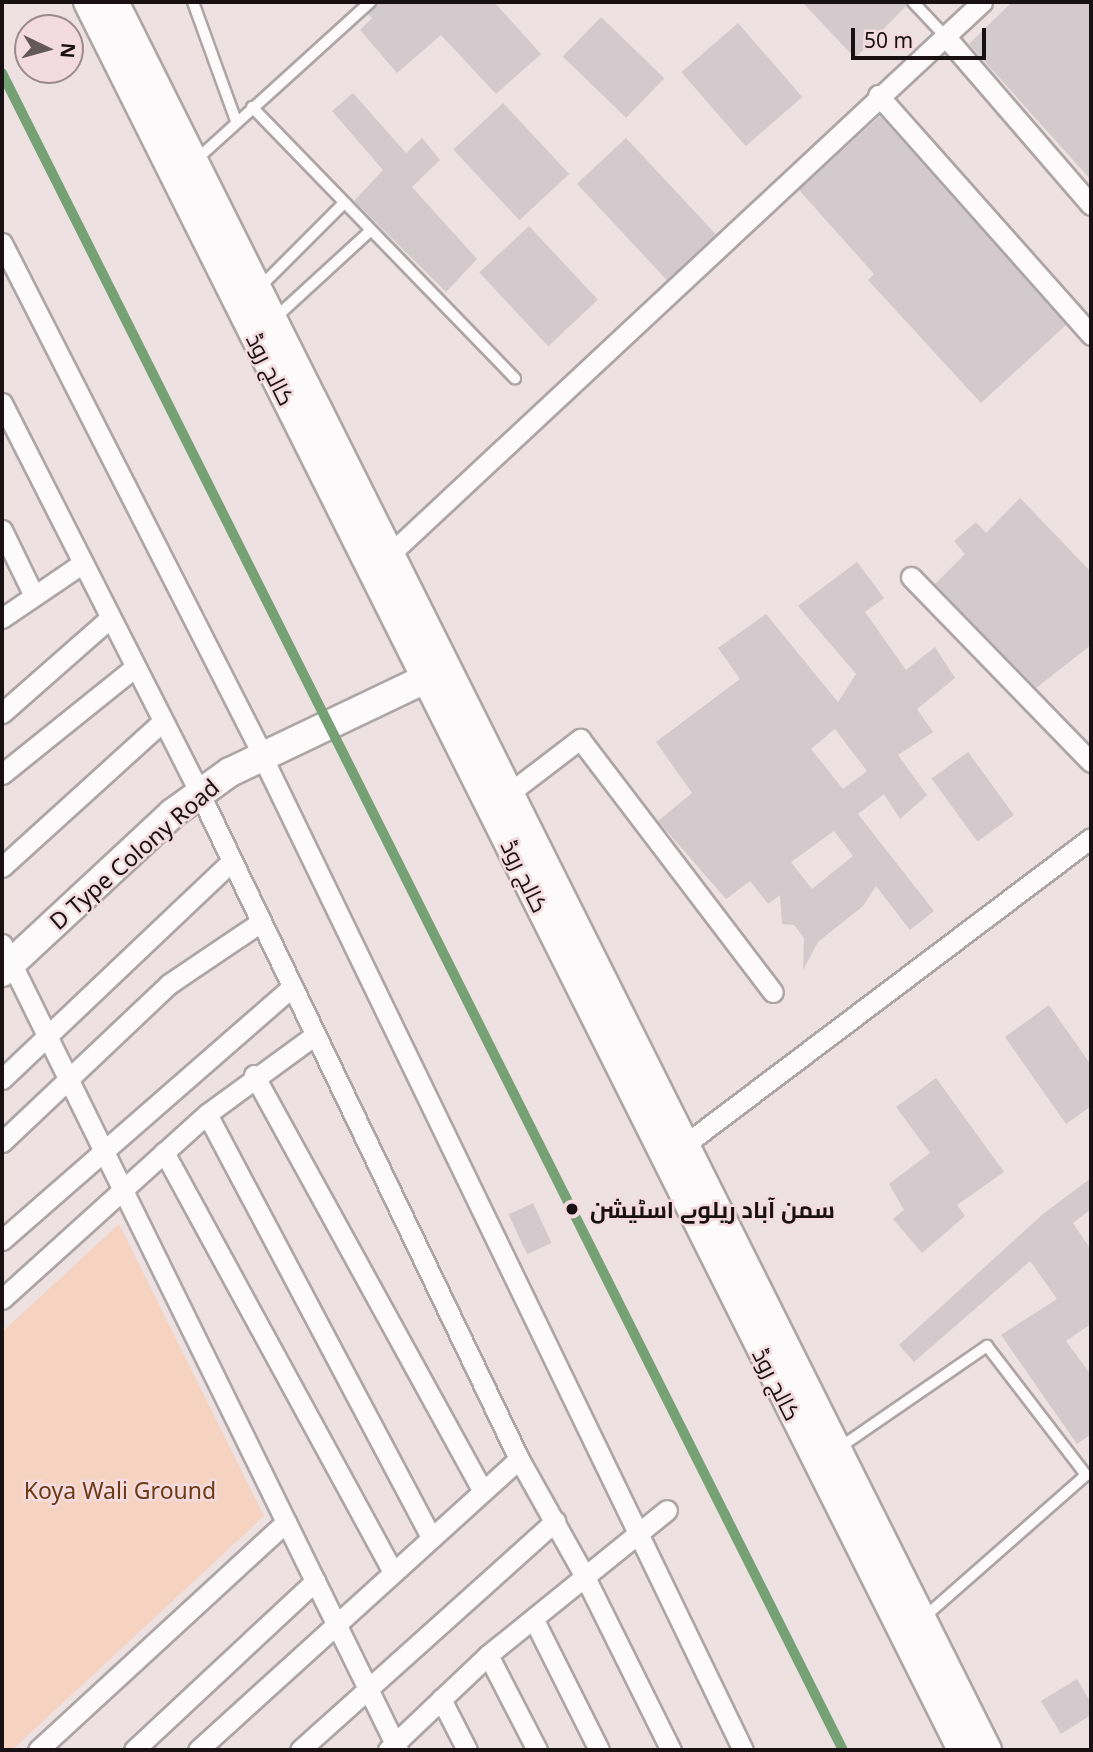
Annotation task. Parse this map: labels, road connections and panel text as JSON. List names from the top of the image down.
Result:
{
  "streets": {
    "main road": ["کالج روڈ", "D Type Colony Road"]
  },
  "crossings": [
    ["کالج روڈ", "D Type Colony Road"]
  ],
  "parks": ["Koya Wali Ground"],
  "places": ["سمن آباد ریلوے اسٹیشن"],
  "scale_bar": "50 m",
  "north": "right"
}
